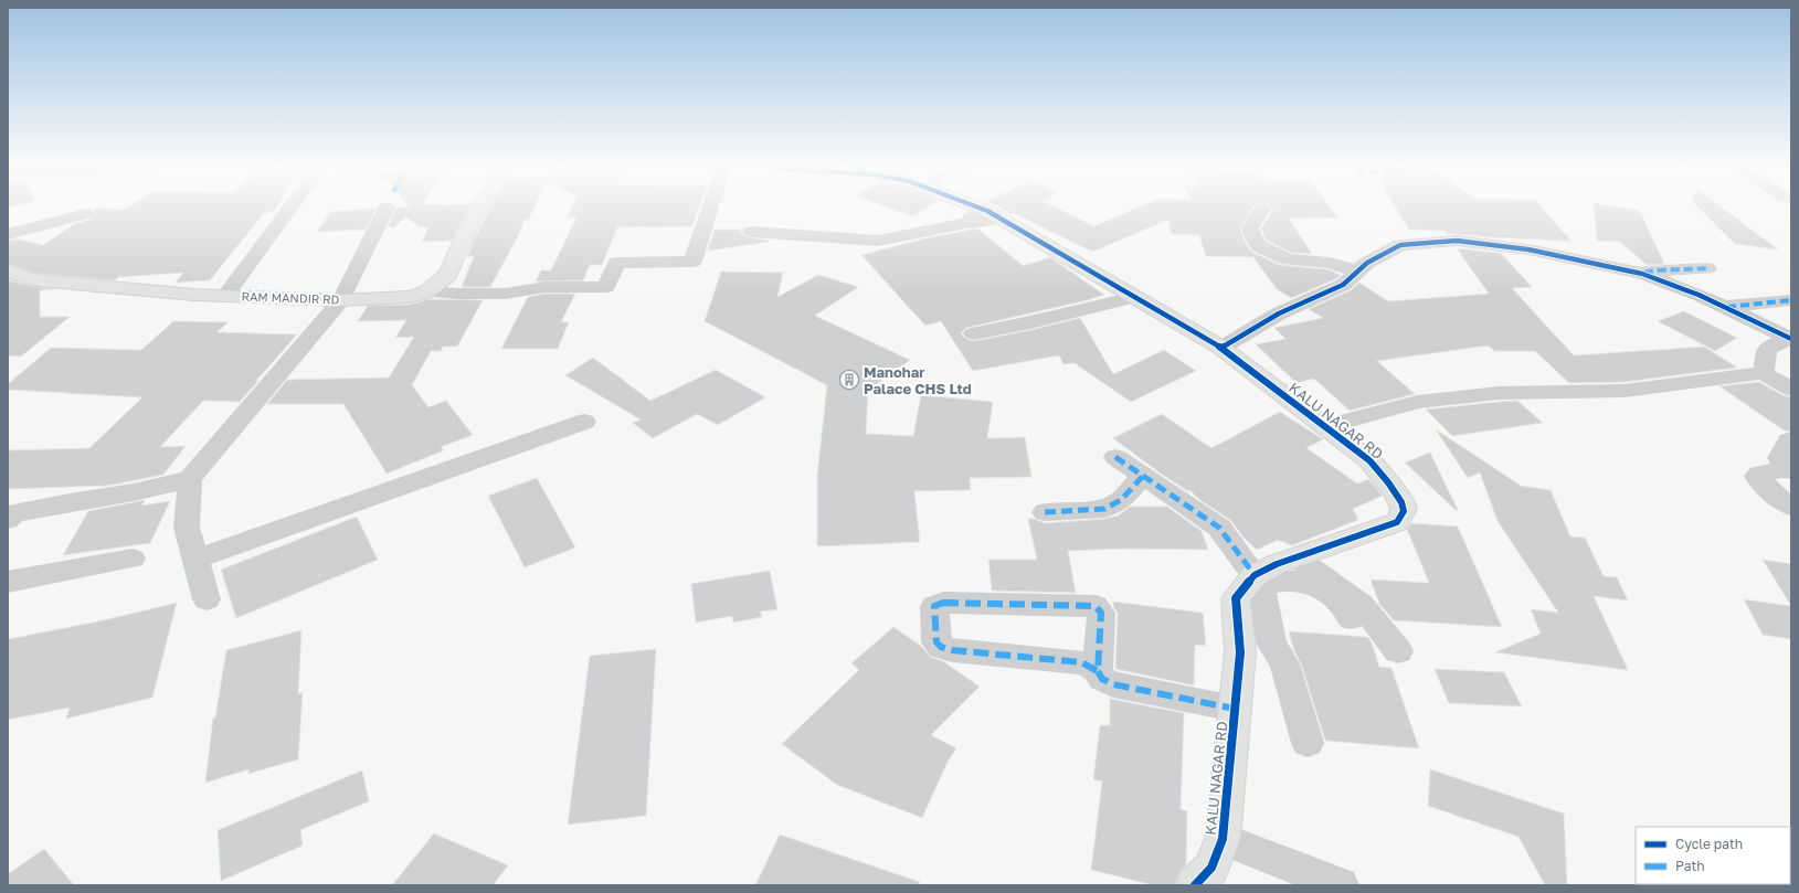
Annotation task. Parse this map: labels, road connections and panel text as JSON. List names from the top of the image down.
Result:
{
  "streets": {
    "street": ["RAM MANDIR RD", "KALU NAGAR RD"]
  },
  "places": {
    "building": ["Manohar Palace CHS Ltd"]
  },
  "legend": ["Cycle path", "Path"]
}
